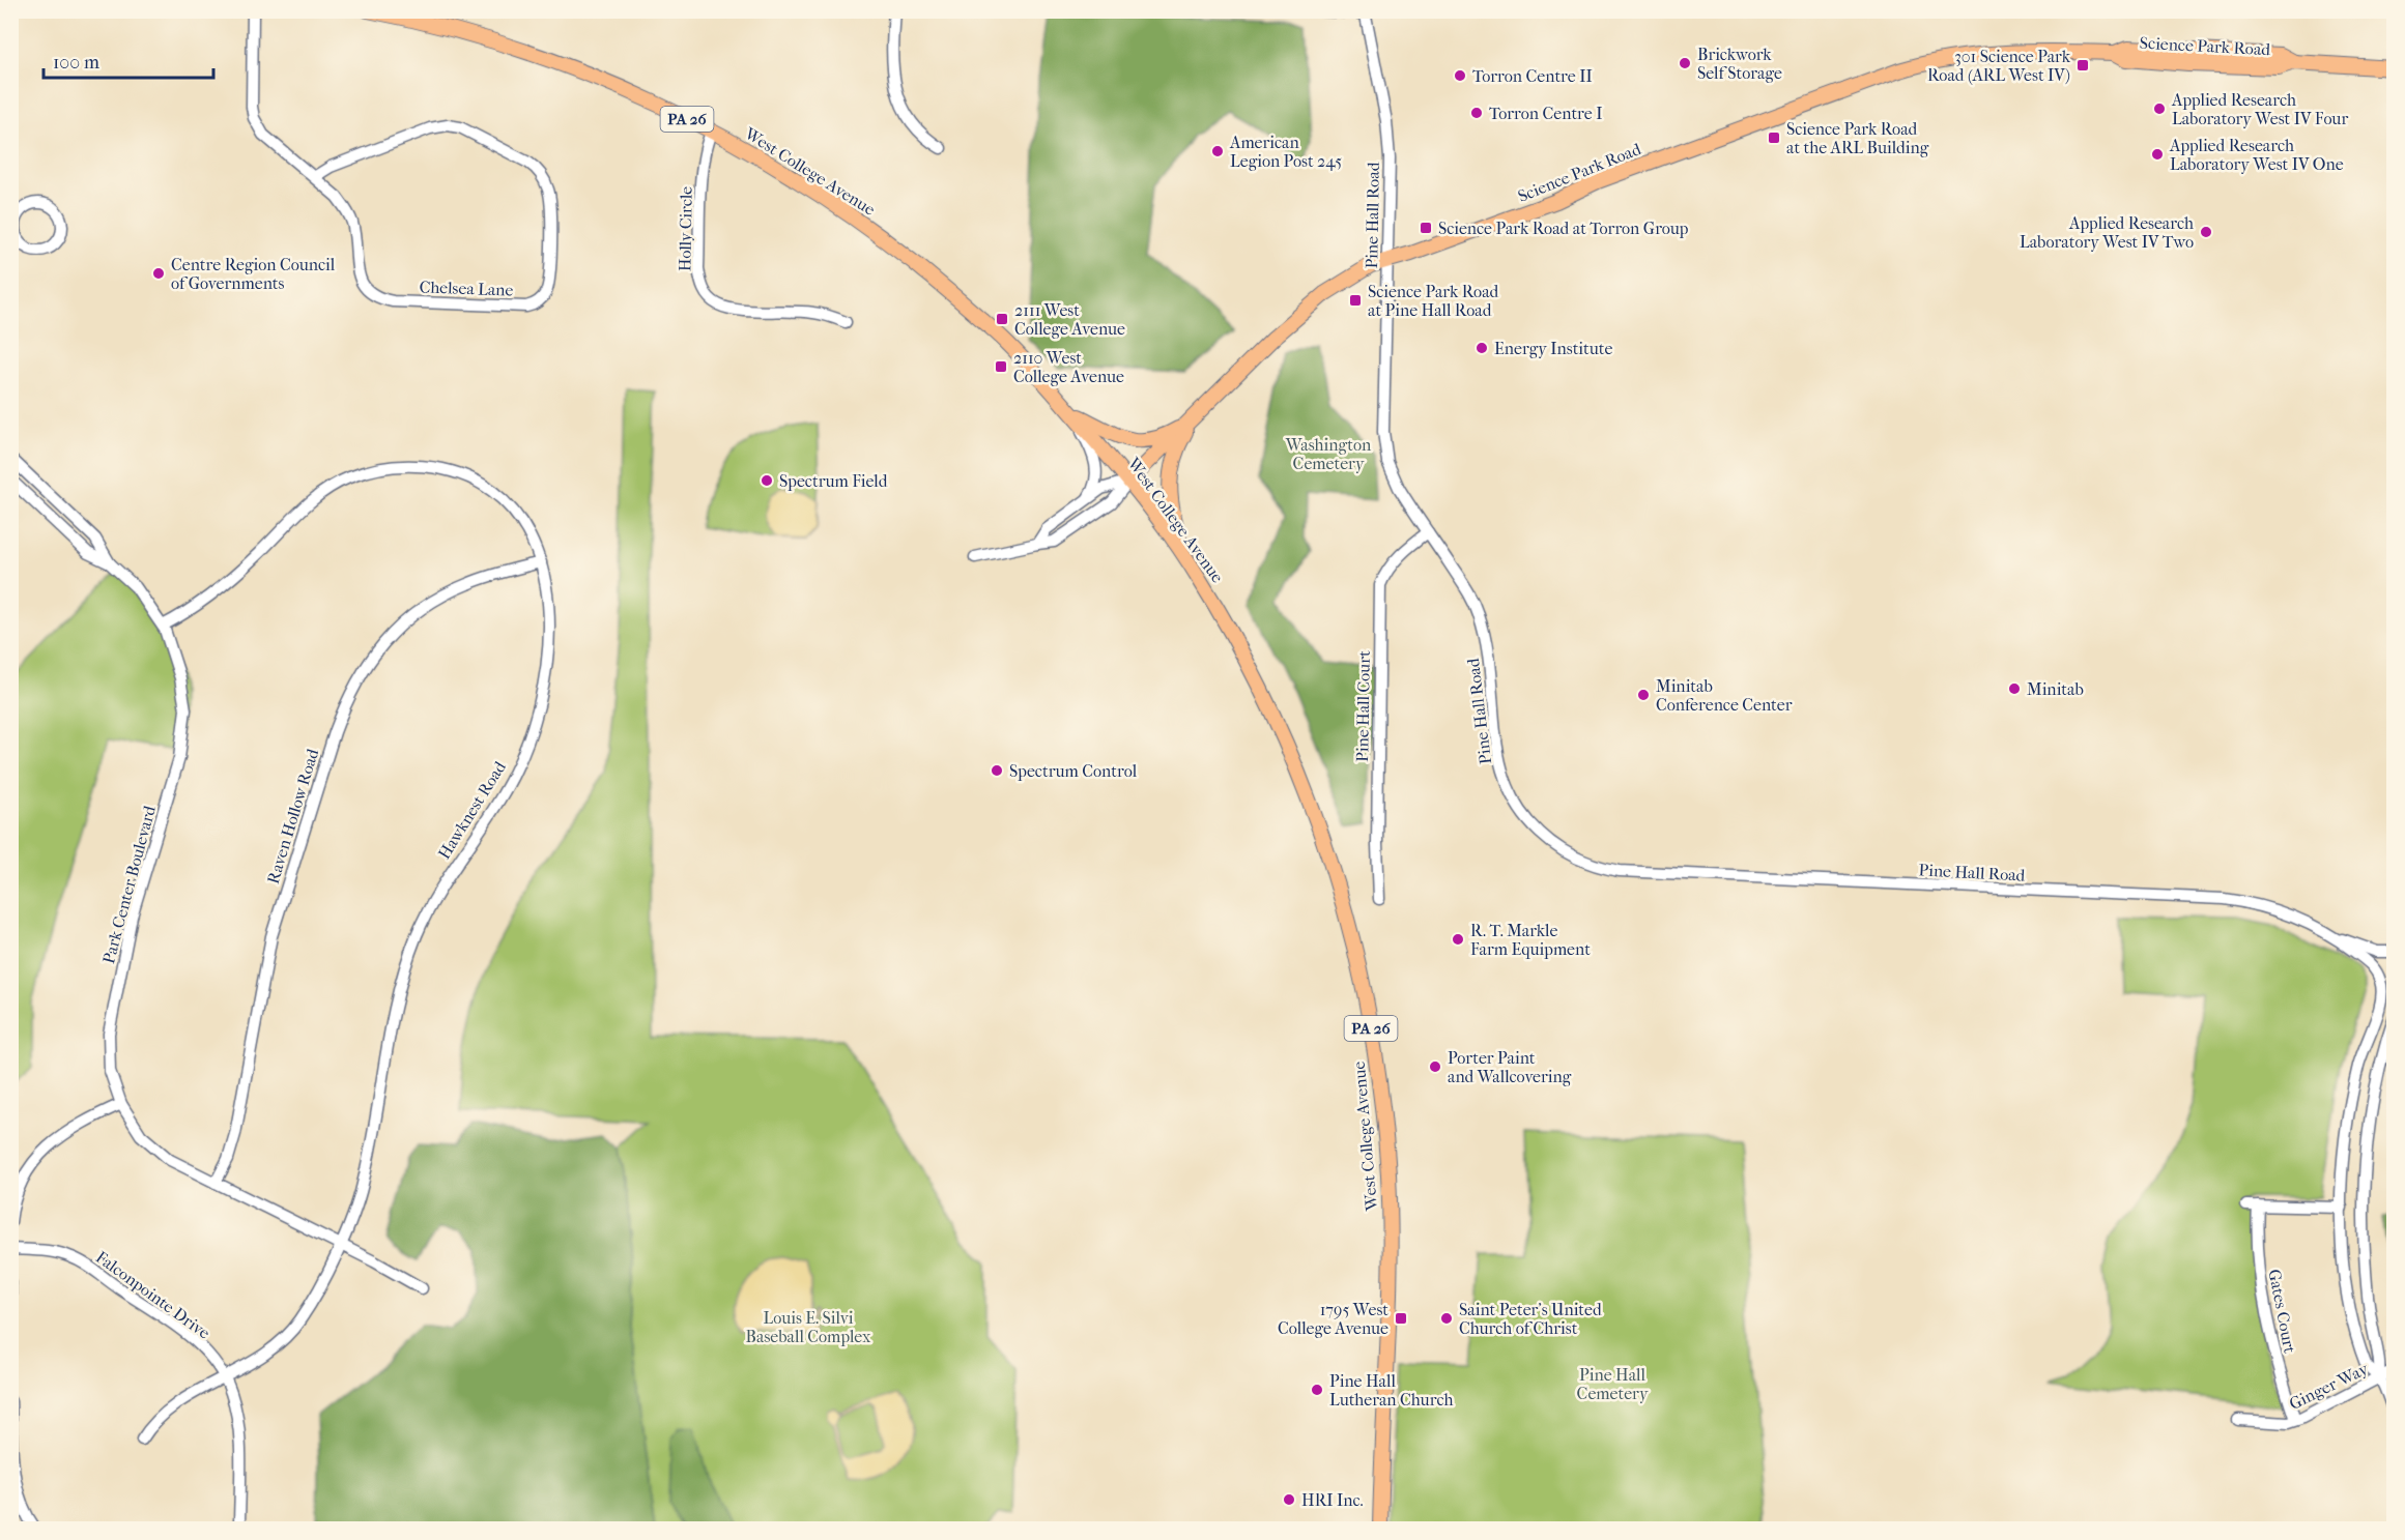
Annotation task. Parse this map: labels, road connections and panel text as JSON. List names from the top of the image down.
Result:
{
  "streets": {
    "main road": ["Science Park Road", "PA 26", "West College Avenue"],
    "street": [
      "Pine Hall Road",
      "Holly Circle",
      "Chelsea Lane",
      "Pine Hall Court",
      "Hawknest Road",
      "Raven Hollow Road",
      "Park Center Boulevard",
      "Falconpointe Drive",
      "Gates Court",
      "Ginger Way"
    ]
  },
  "crossings": [
    ["Science Park Road", "West College Avenue"],
    ["Science Park Road", "Pine Hall Road"],
    ["West College Avenue", "Holly Circle"],
    ["Pine Hall Road", "Pine Hall Court"],
    ["Hawknest Road", "Raven Hollow Road"],
    ["Hawknest Road", "Park Center Boulevard"],
    ["Hawknest Road", "Falconpointe Drive"],
    ["Raven Hollow Road", "Park Center Boulevard"],
    ["Gates Court", "Ginger Way"]
  ],
  "parks": ["Washington Cemetery", "Louis E. Silvi Baseball Complex", "Pine Hall Cemetery"],
  "places": {
    "other": [
      "Brickwork Self Storage",
      "Torron Centre II",
      "Applied Research Laboratory West IV Four",
      "Torron Centre I",
      "American Legion Post 245",
      "Applied Research Laboratory West IV One",
      "Applied Research Laboratory West IV Two",
      "Centre Region Council of Governments",
      "Energy Institute",
      "Spectrum Field",
      "Minitab",
      "Minitab Conference Center",
      "Spectrum Control",
      "R. T. Markle Farm Equipment",
      "Porter Paint and Wallcovering",
      "Saint Peter's United Church of Christ",
      "Pine Hall Lutheran Church",
      "HRI Inc."
    ],
    "transit": [
      "301 Science Park Road (ARL West IV)",
      "Science Park Road at the ARL Building",
      "Science Park Road at Torron Group",
      "Science Park Road at Pine Hall Road",
      "2111 West College Avenue",
      "2110 West College Avenue",
      "1795 West College Avenue"
    ]
  },
  "scale_bar": "100 m"
}
